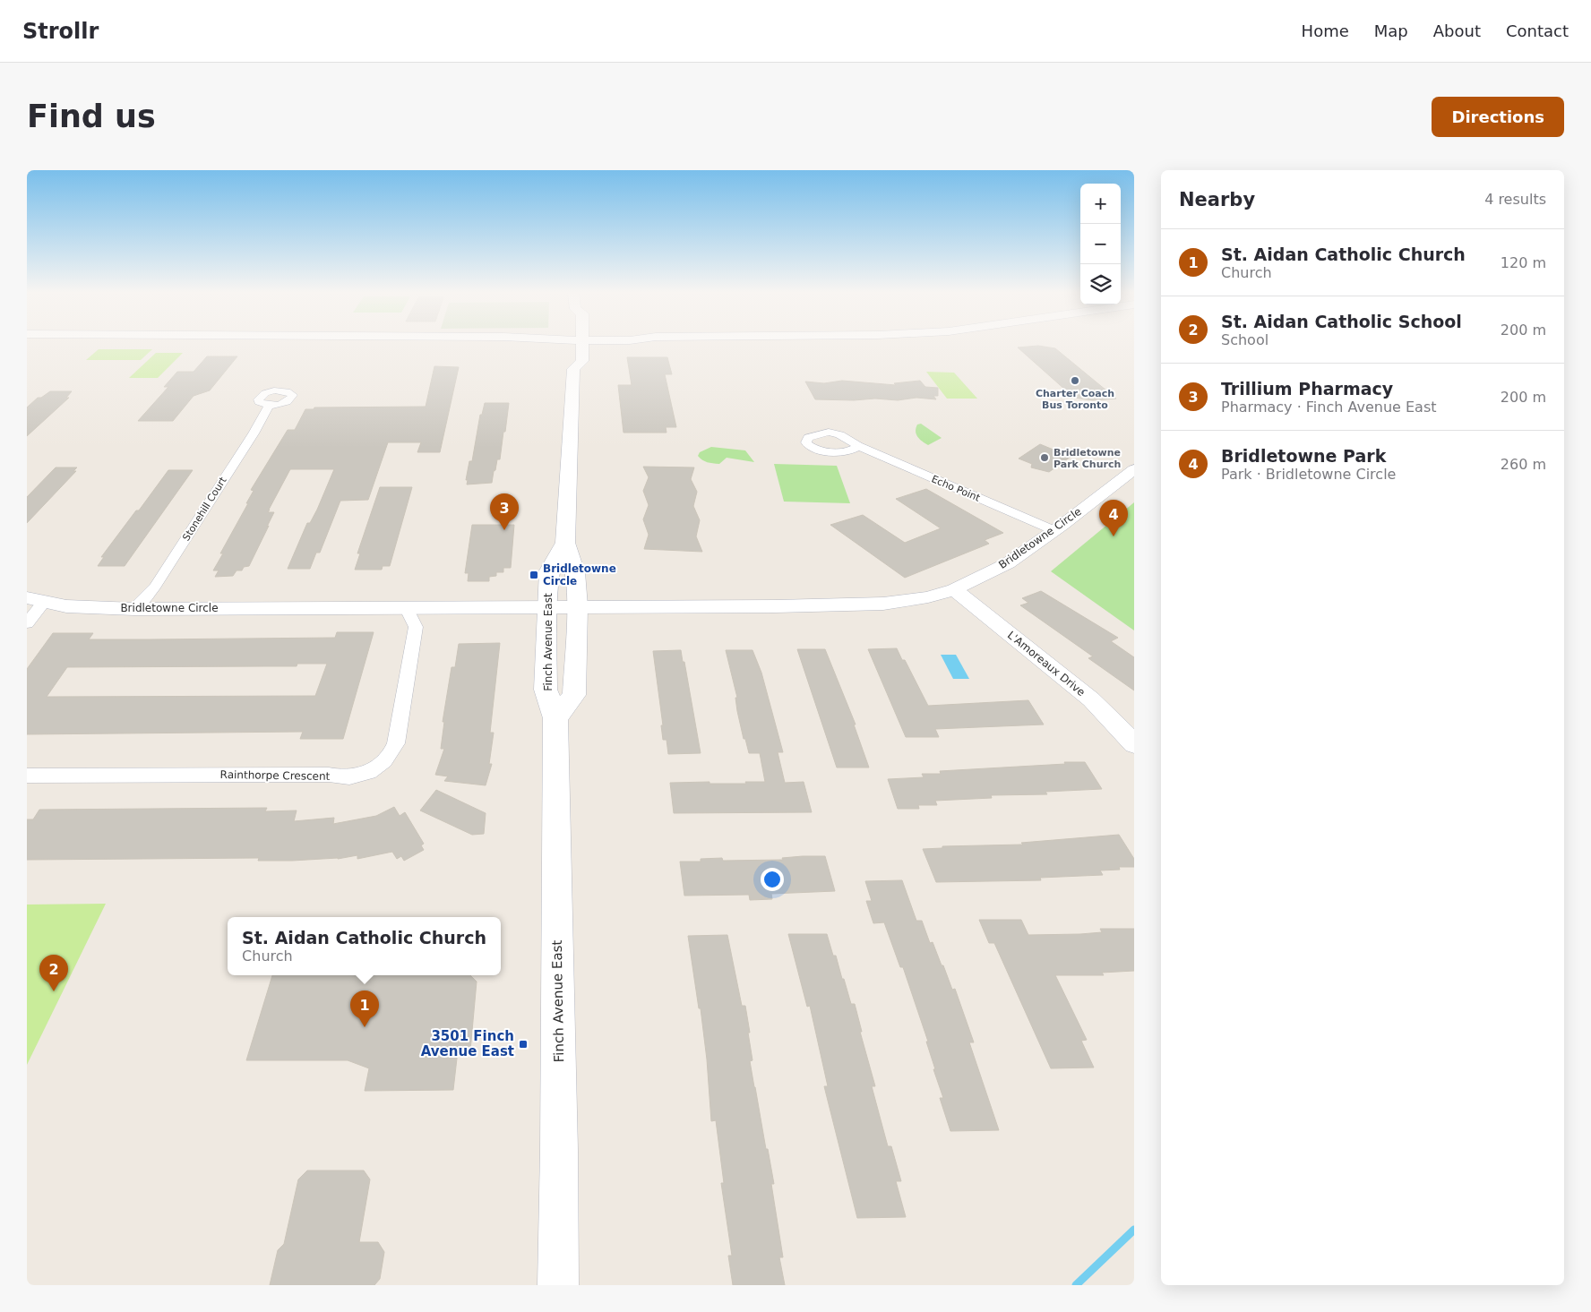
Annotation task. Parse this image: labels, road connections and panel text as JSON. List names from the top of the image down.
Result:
{
  "streets": {
    "main road": ["Finch Avenue East"],
    "street": [
      "Echo Point",
      "Stonehill Court",
      "Bridletowne Circle",
      "L'Amoreaux Drive",
      "Rainthorpe Crescent"
    ]
  },
  "crossings": [
    ["Echo Point", "Bridletowne Circle"],
    ["Stonehill Court", "Bridletowne Circle"],
    ["Bridletowne Circle", "Finch Avenue East"],
    ["Bridletowne Circle", "L'Amoreaux Drive"],
    ["Bridletowne Circle", "Rainthorpe Crescent"]
  ],
  "places": {
    "other": ["Charter Coach Bus Toronto", "Bridletowne Park Church"],
    "transit": ["Bridletowne Circle", "3501 Finch Avenue East"]
  },
  "page": {
    "header": "Strollr",
    "nav": [
      "Home",
      "Map",
      "About",
      "Contact"
    ],
    "buttons": "Directions",
    "title": "Find us",
    "heading": ["Nearby", "4 results"],
    "map_buttons": ["+", "−"],
    "list": [
      {
        "mark": "1",
        "name": "St. Aidan Catholic Church",
        "note": "Church",
        "value": "120 m"
      },
      {
        "mark": "2",
        "name": "St. Aidan Catholic School",
        "note": "School",
        "value": "200 m"
      },
      {
        "mark": "3",
        "name": "Trillium Pharmacy",
        "note": "Pharmacy · Finch Avenue East",
        "value": "200 m"
      },
      {
        "mark": "4",
        "name": "Bridletowne Park",
        "note": "Park · Bridletowne Circle",
        "value": "260 m"
      }
    ],
    "pins": [
      "3",
      "4",
      "2",
      "1"
    ],
    "popup": ["St. Aidan Catholic Church", "Church"]
  }
}
